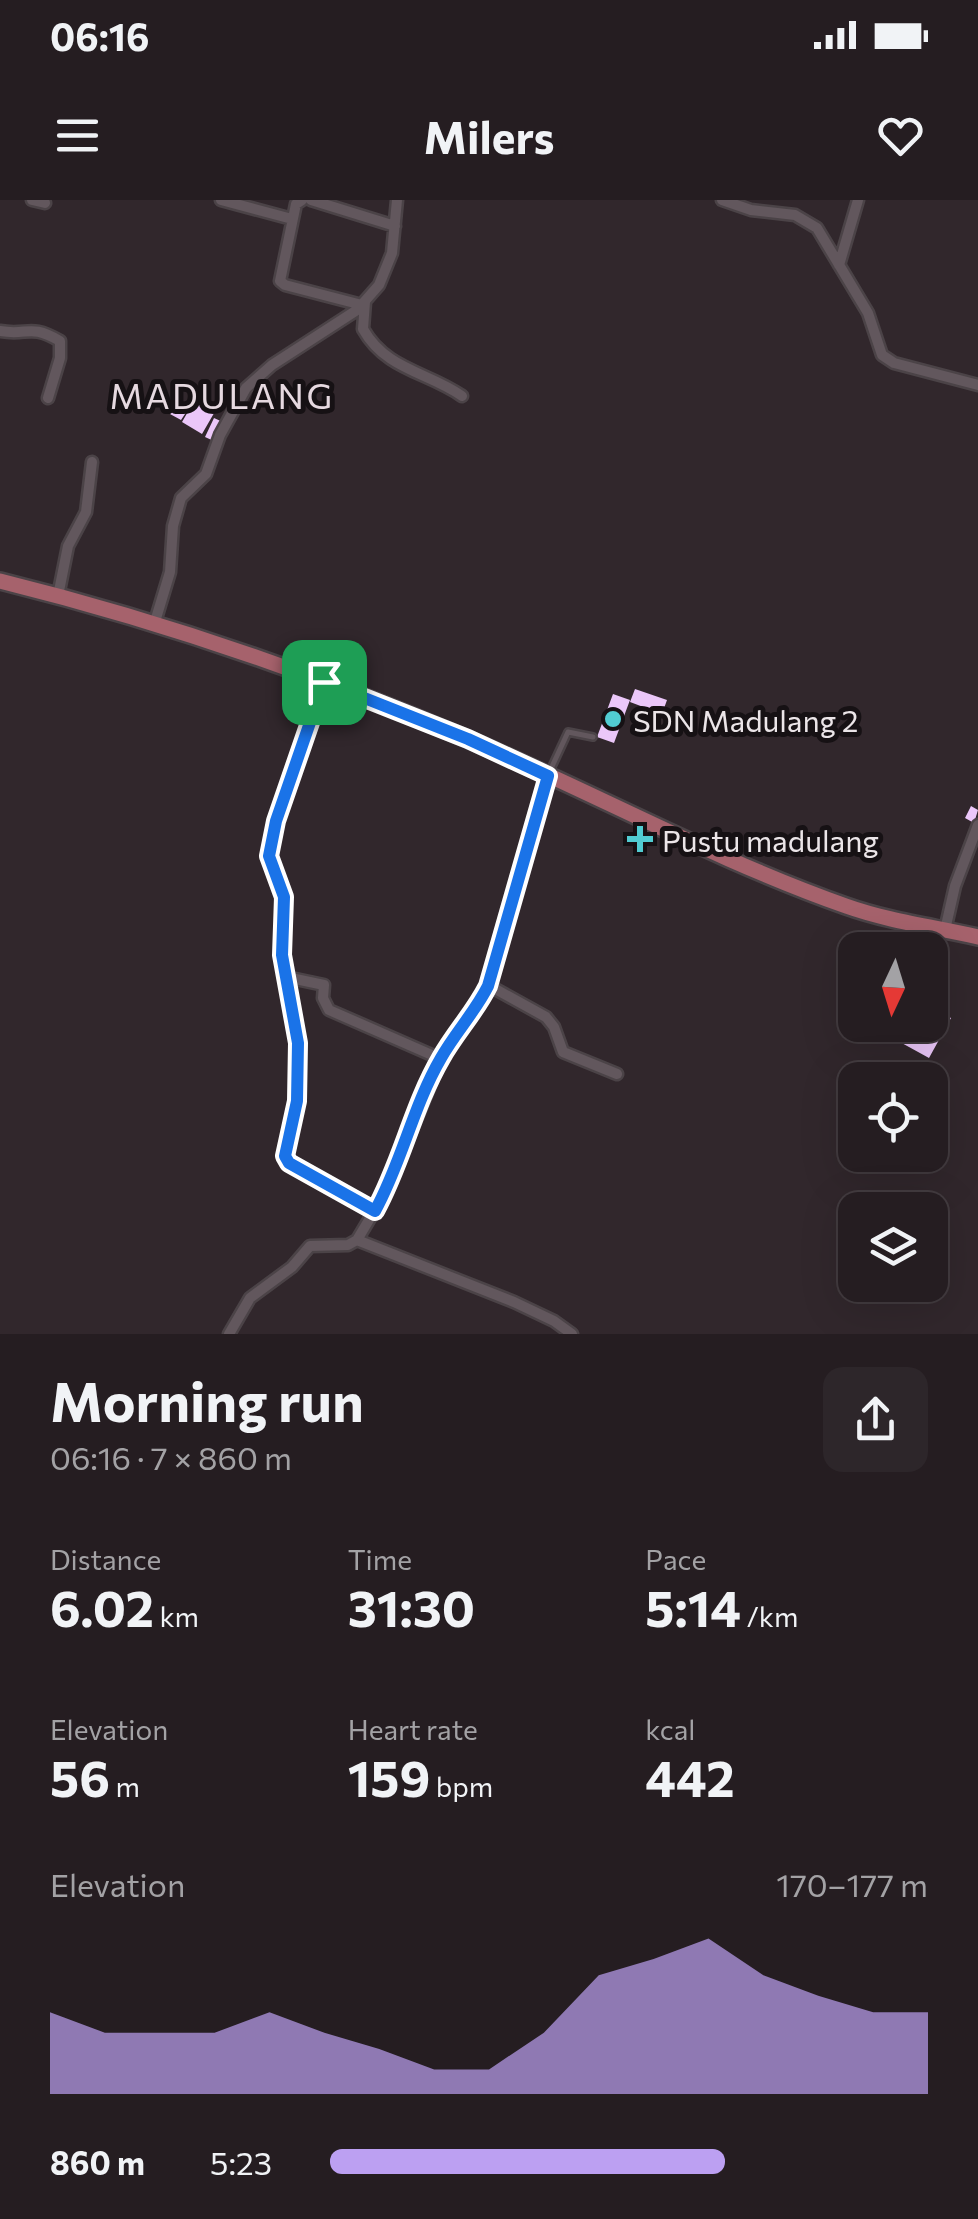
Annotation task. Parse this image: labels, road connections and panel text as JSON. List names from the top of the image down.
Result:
{
  "districts": ["MADULANG"],
  "places": {
    "other": ["SDN Madulang 2"],
    "health": ["Pustu madulang"]
  },
  "north": "bottom",
  "page": {
    "status": "06:16",
    "header": "Milers",
    "heading": ["Morning run", "06:16 · 7 × 860 m"],
    "stats": [
      ["Distance", "6.02 km"],
      ["Time", "31:30"],
      ["Pace", "5:14 /km"],
      ["Elevation", "56 m"],
      ["Heart rate", "159 bpm"],
      ["kcal", "442"]
    ],
    "chart": ["Elevation", "170–177 m"],
    "list": [
      {
        "name": "860 m",
        "note": "5:23"
      }
    ]
  }
}
